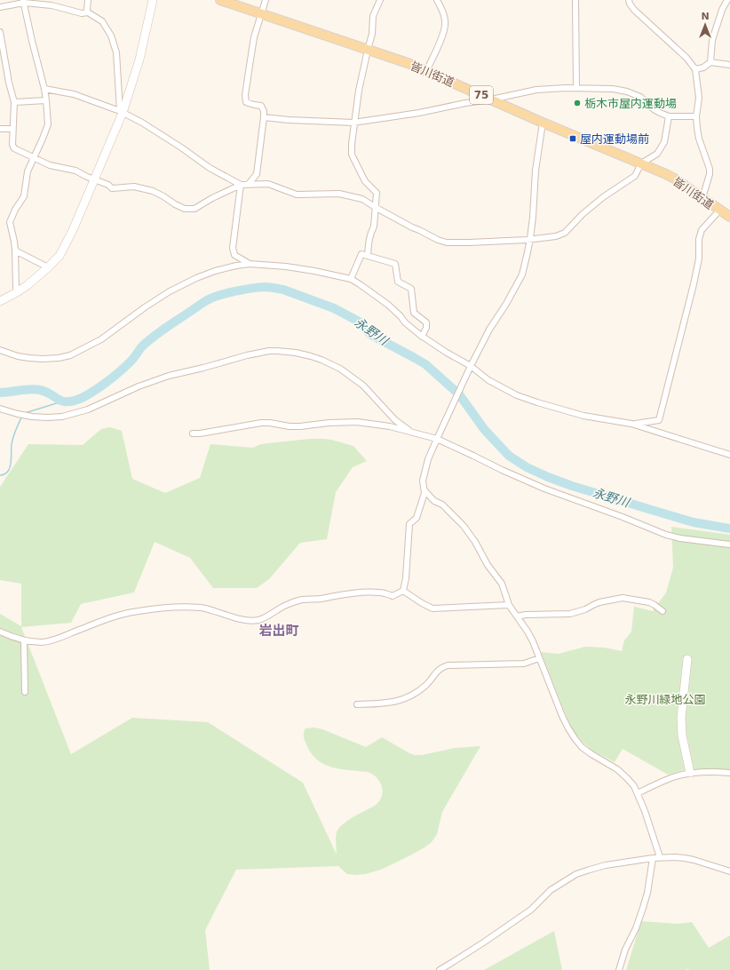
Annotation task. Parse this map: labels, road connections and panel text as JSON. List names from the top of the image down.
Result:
{
  "streets": {
    "main road": ["皆川街道", "75"]
  },
  "districts": ["岩出町"],
  "water": ["永野川"],
  "parks": ["永野川緑地公園"],
  "places": {
    "other": ["栃木市屋内運動場"],
    "transit": ["屋内運動場前"]
  },
  "north": "top"
}
